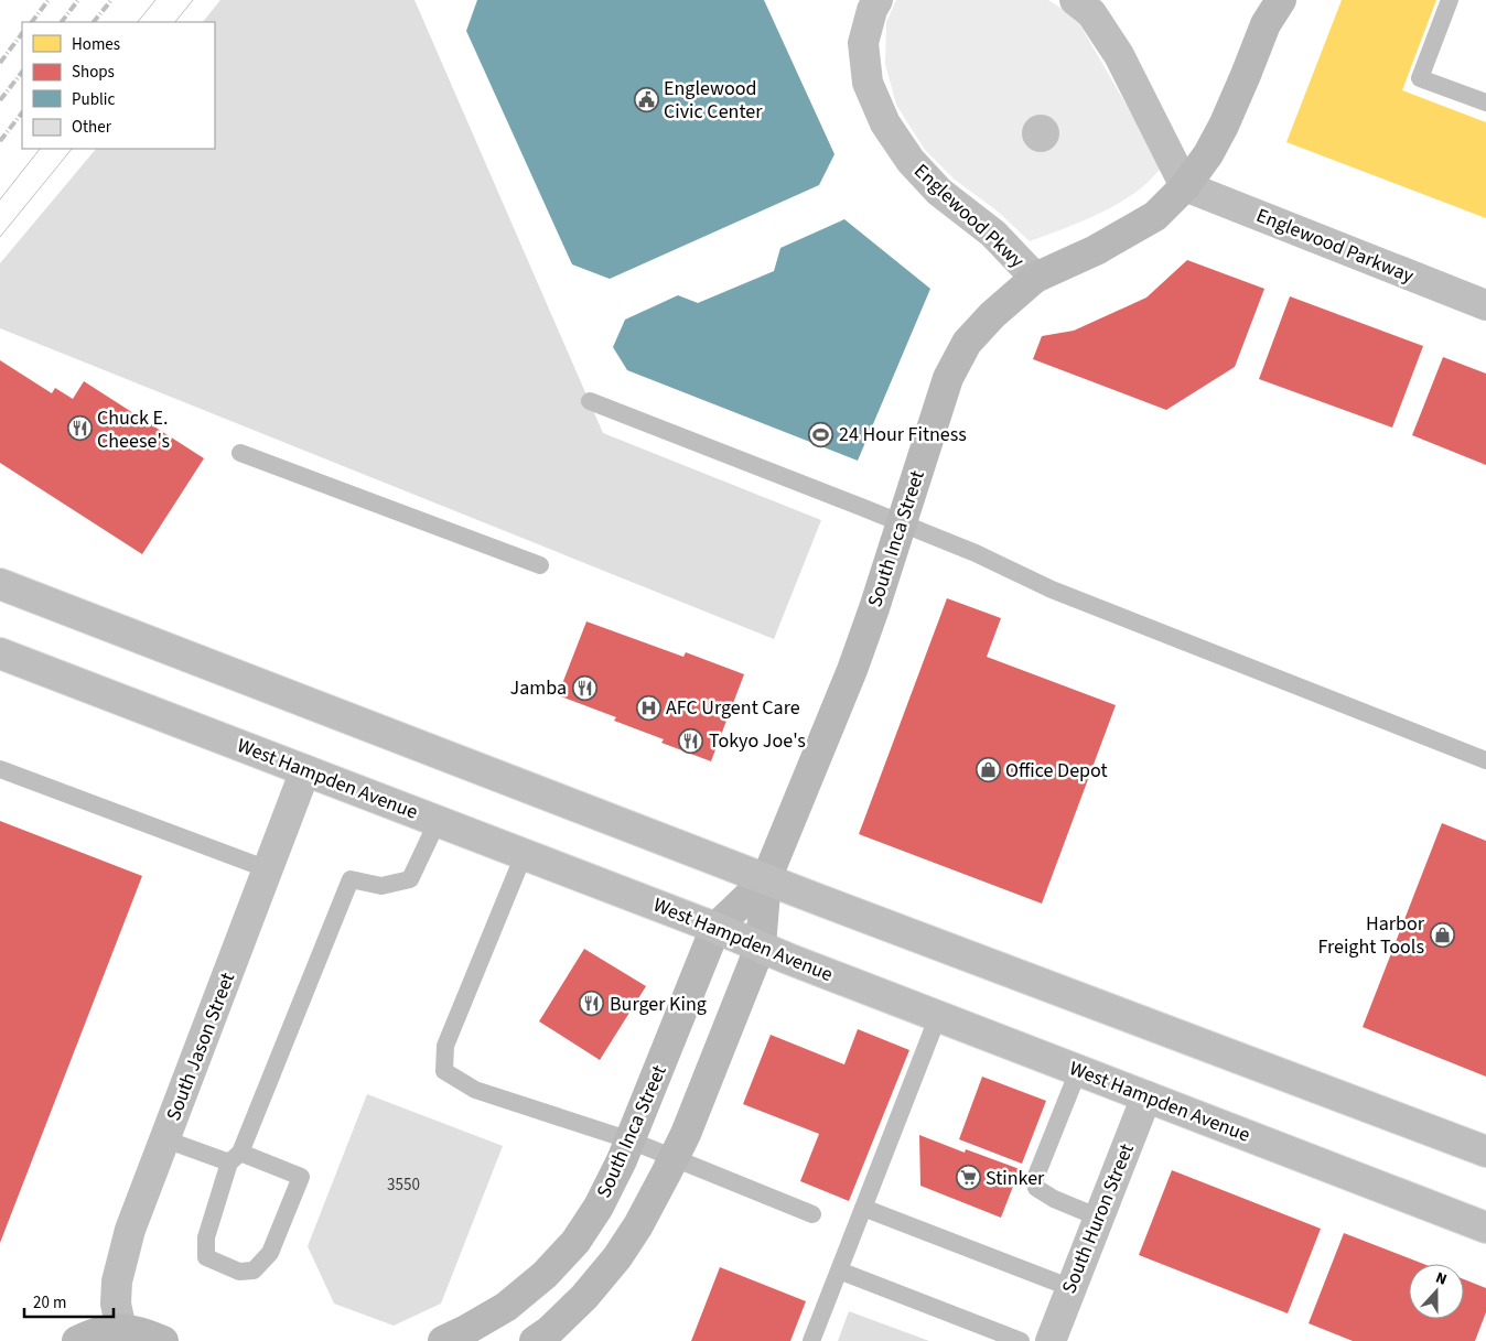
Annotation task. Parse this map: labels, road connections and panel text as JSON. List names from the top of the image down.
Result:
{
  "streets": {
    "main road": [
      "Englewood Pkwy",
      "Englewood Parkway",
      "West Hampden Avenue",
      "South Jason Street",
      "South Huron Street"
    ],
    "street": ["South Inca Street"]
  },
  "crossings": [
    ["Englewood Pkwy", "South Inca Street"],
    ["Englewood Parkway", "South Inca Street"],
    ["South Inca Street", "West Hampden Avenue"],
    ["West Hampden Avenue", "South Jason Street"],
    ["West Hampden Avenue", "South Huron Street"]
  ],
  "places": {
    "public building": ["Englewood Civic Center"],
    "restaurant": [
      "Chuck E. Cheese's",
      "Jamba",
      "Tokyo Joe's",
      "Burger King"
    ],
    "sports": ["24 Hour Fitness"],
    "hospital": ["AFC Urgent Care"],
    "shop": ["Office Depot", "Harbor Freight Tools"],
    "supermarket": ["Stinker"]
  },
  "house_numbers": ["3550"],
  "legend": [
    "Homes",
    "Shops",
    "Public",
    "Other"
  ],
  "scale_bar": "20 m",
  "north": "top"
}
